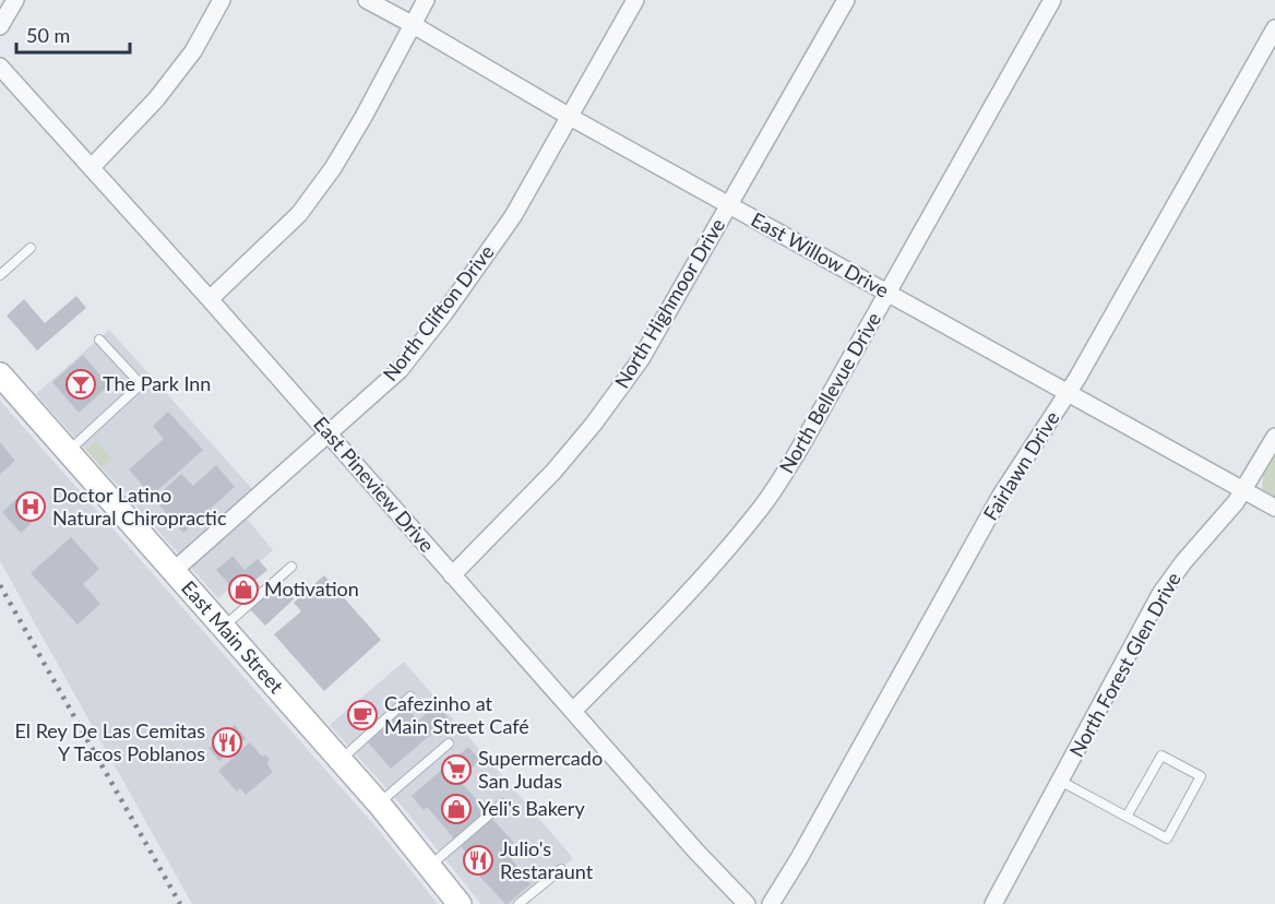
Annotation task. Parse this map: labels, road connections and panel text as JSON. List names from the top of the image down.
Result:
{
  "streets": {
    "main road": ["East Main Street"],
    "street": [
      "East Willow Drive",
      "North Highmoor Drive",
      "North Clifton Drive",
      "North Bellevue Drive",
      "Fairlawn Drive",
      "East Pineview Drive",
      "North Forest Glen Drive"
    ]
  },
  "crossings": [
    ["East Willow Drive", "North Highmoor Drive"],
    ["East Willow Drive", "North Clifton Drive"],
    ["East Willow Drive", "North Bellevue Drive"],
    ["East Willow Drive", "Fairlawn Drive"],
    ["East Willow Drive", "North Forest Glen Drive"],
    ["North Highmoor Drive", "East Pineview Drive"],
    ["North Clifton Drive", "East Pineview Drive"],
    ["North Clifton Drive", "East Main Street"],
    ["North Bellevue Drive", "East Pineview Drive"]
  ],
  "places": {
    "bar": ["The Park Inn"],
    "hospital": ["Doctor Latino Natural Chiropractic"],
    "shop": ["Motivation", "Yeli's Bakery"],
    "cafe": ["Cafezinho at Main Street Café"],
    "restaurant": ["El Rey De Las Cemitas Y Tacos Poblanos", "Julio's Restaraunt"],
    "supermarket": ["Supermercado San Judas"]
  },
  "scale_bar": "50 m"
}
